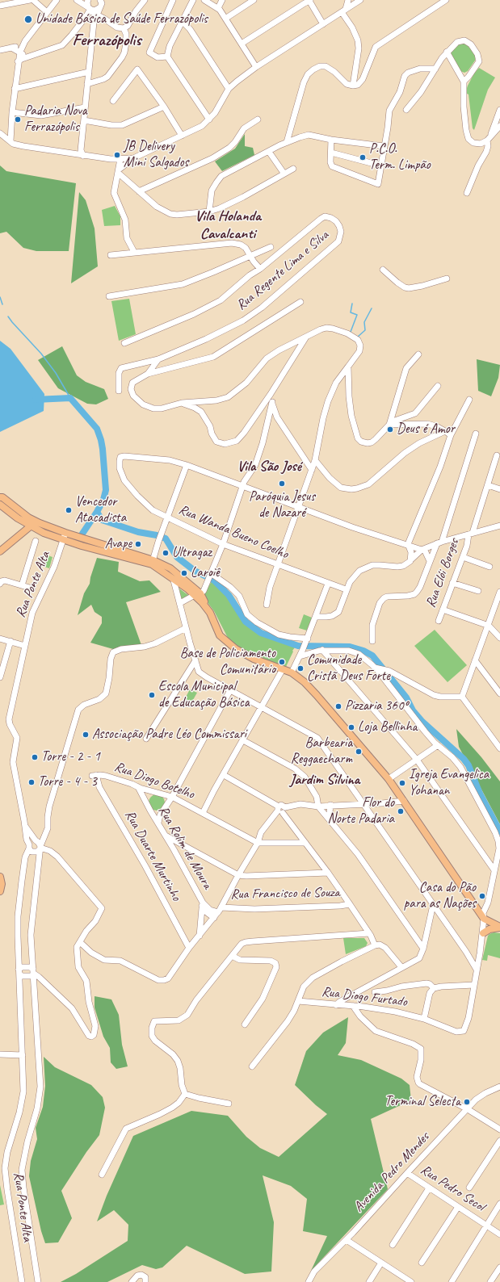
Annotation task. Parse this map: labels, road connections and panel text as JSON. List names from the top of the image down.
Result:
{
  "streets": {
    "street": [
      "Rua Regente Lima e Silva",
      "Rua Wanda Bueno Coelho",
      "Rua Elói Borges",
      "Rua Ponte Alta",
      "Rua Diogo Botelho",
      "Rua Rolim de Moura",
      "Rua Duarte Murtinho",
      "Rua Francisco de Souza",
      "Rua Diogo Furtado",
      "Avenida Pedro Mendes",
      "Rua Pedro Secol"
    ]
  },
  "crossings": [
    ["Rua Diogo Botelho", "Rua Rolim de Moura"],
    ["Rua Diogo Botelho", "Rua Duarte Murtinho"],
    ["Rua Rolim de Moura", "Rua Francisco de Souza"],
    ["Avenida Pedro Mendes", "Rua Pedro Secol"]
  ],
  "districts": [
    "Ferrazópolis",
    "Vila Holanda Cavalcanti",
    "Vila São José",
    "Jardim Silvina"
  ],
  "places": [
    "Unidade Básica de Saúde Ferrazópolis",
    "Padaria Nova Ferrazópolis",
    "JB Delivery Mini Salgados",
    "P.C.O. Term. Limpão",
    "Deus é Amor",
    "Paróquia Jesus de Nazaré",
    "Vencedor Atacadista",
    "Avape",
    "Ultragaz",
    "Laroiê",
    "Base de Policiamento Comunitário",
    "Comunidade Cristã Deus Forte",
    "Escola Municipal de Educação Básica",
    "Pizzaria 360º",
    "Loja Bellinha",
    "Associação Padre Léo Commissari",
    "Barbearia Reggaecharm",
    "Torre - 2 - 1",
    "Torre - 4 - 3",
    "Igreja Evangelica Yohanan",
    "Flor do Norte Padaria",
    "Casa do Pão para as Nações",
    "Terminal Selecta"
  ]
}
